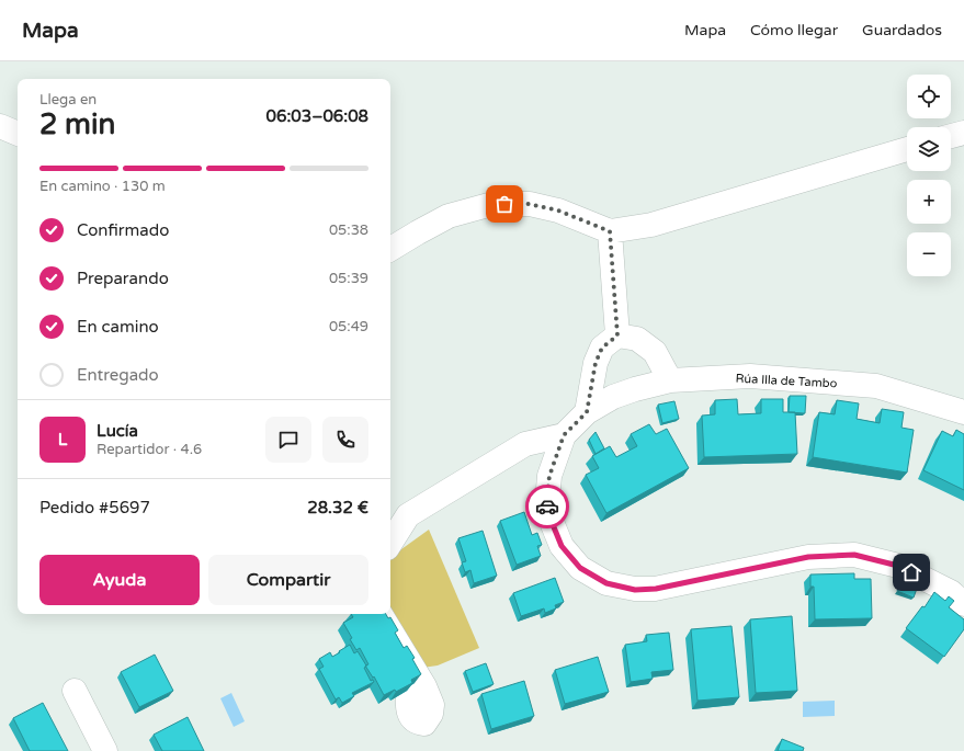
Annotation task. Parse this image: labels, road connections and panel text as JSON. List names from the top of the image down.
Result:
{
  "streets": {
    "street": ["Rúa Illa de Tambo"]
  },
  "page": {
    "header": "Mapa",
    "nav": ["Mapa", "Cómo llegar", "Guardados"],
    "map_buttons": ["+", "−"],
    "heading": ["2 min", "Llega en", "06:03–06:08"],
    "panel": [
      "Lucía",
      "Repartidor · 4.6",
      "Pedido #5697",
      "28.32 €"
    ],
    "bar": "En camino · 130 m",
    "list": [
      ["Confirmado", "05:38"],
      ["Preparando", "05:39"],
      ["En camino", "05:49"],
      "Entregado"
    ],
    "round": "L",
    "buttons": ["Ayuda", "Compartir"]
  }
}
